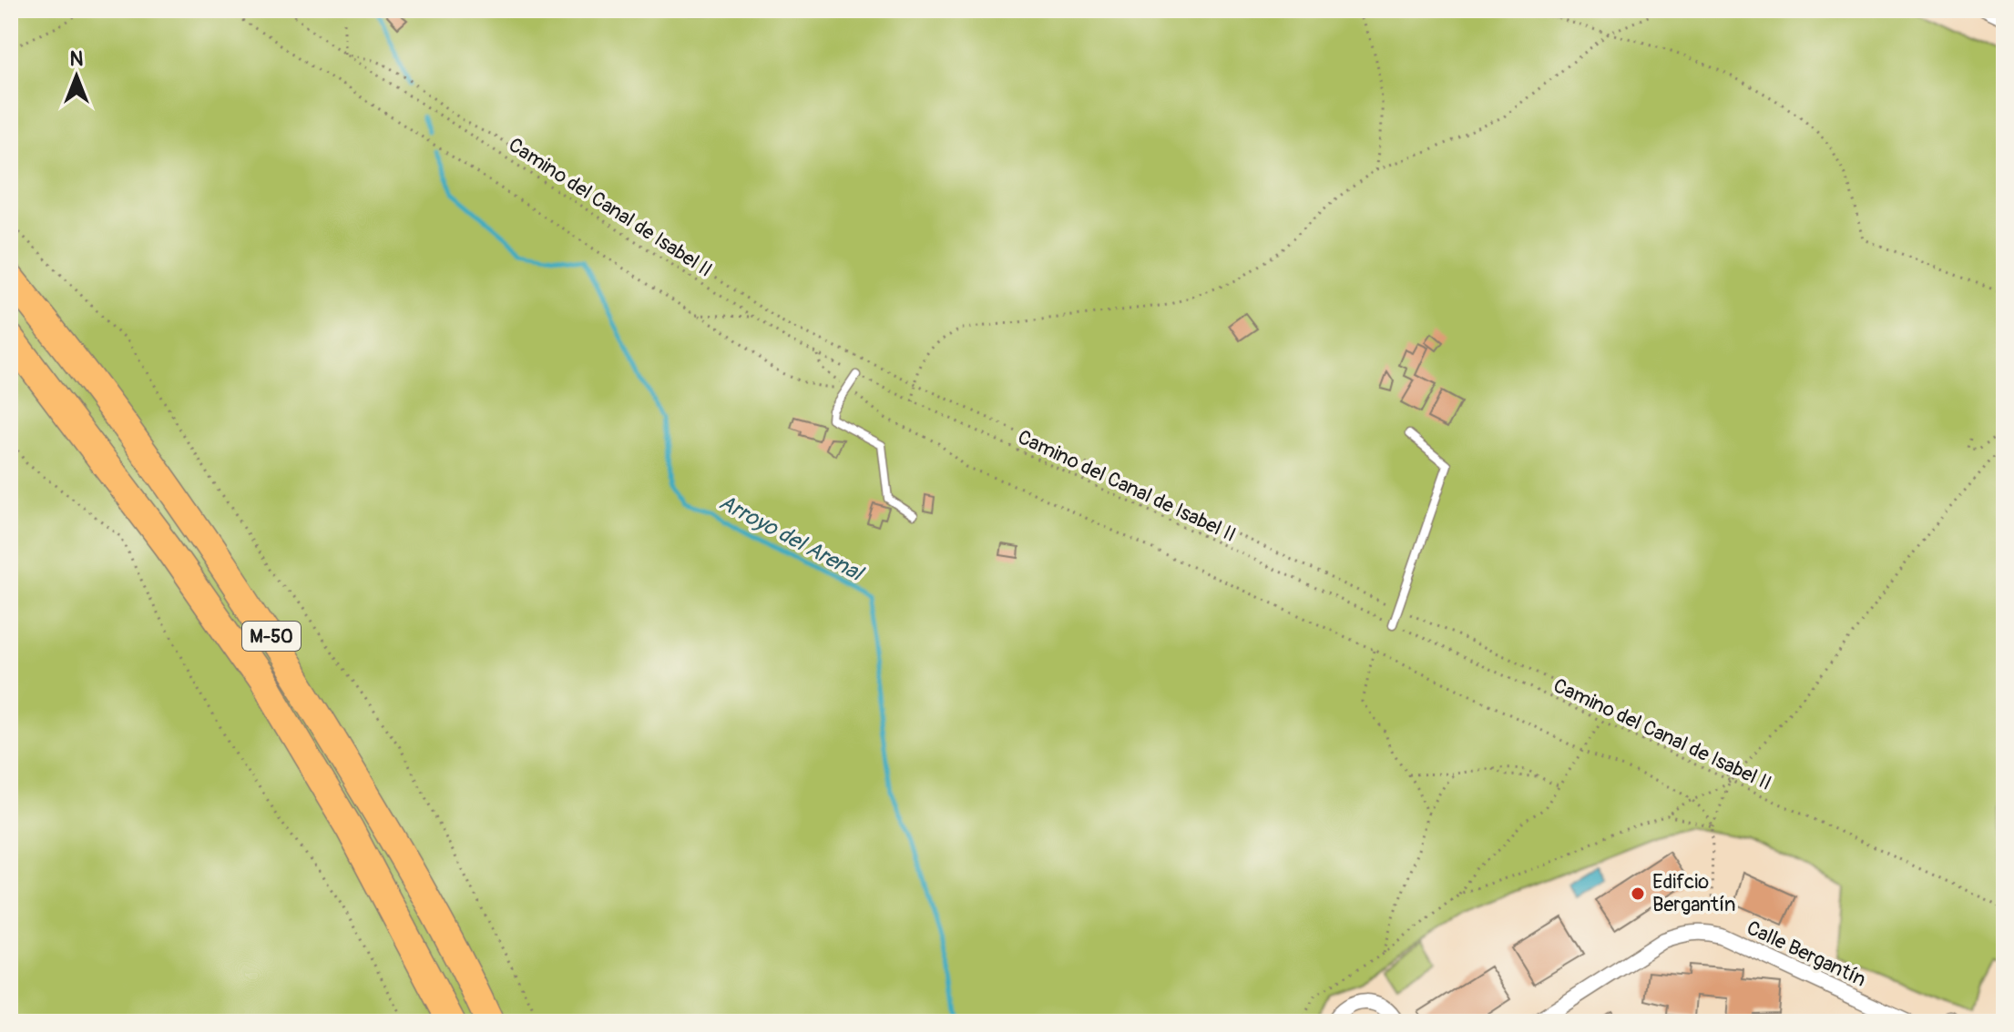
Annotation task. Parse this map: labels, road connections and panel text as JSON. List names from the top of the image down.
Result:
{
  "streets": {
    "highway": ["M-50"],
    "street": ["Calle Bergantín"],
    "path": ["Camino del Canal de Isabel II"]
  },
  "water": ["Arroyo del Arenal"],
  "places": ["Edifcio Bergantín"],
  "north": "top"
}
